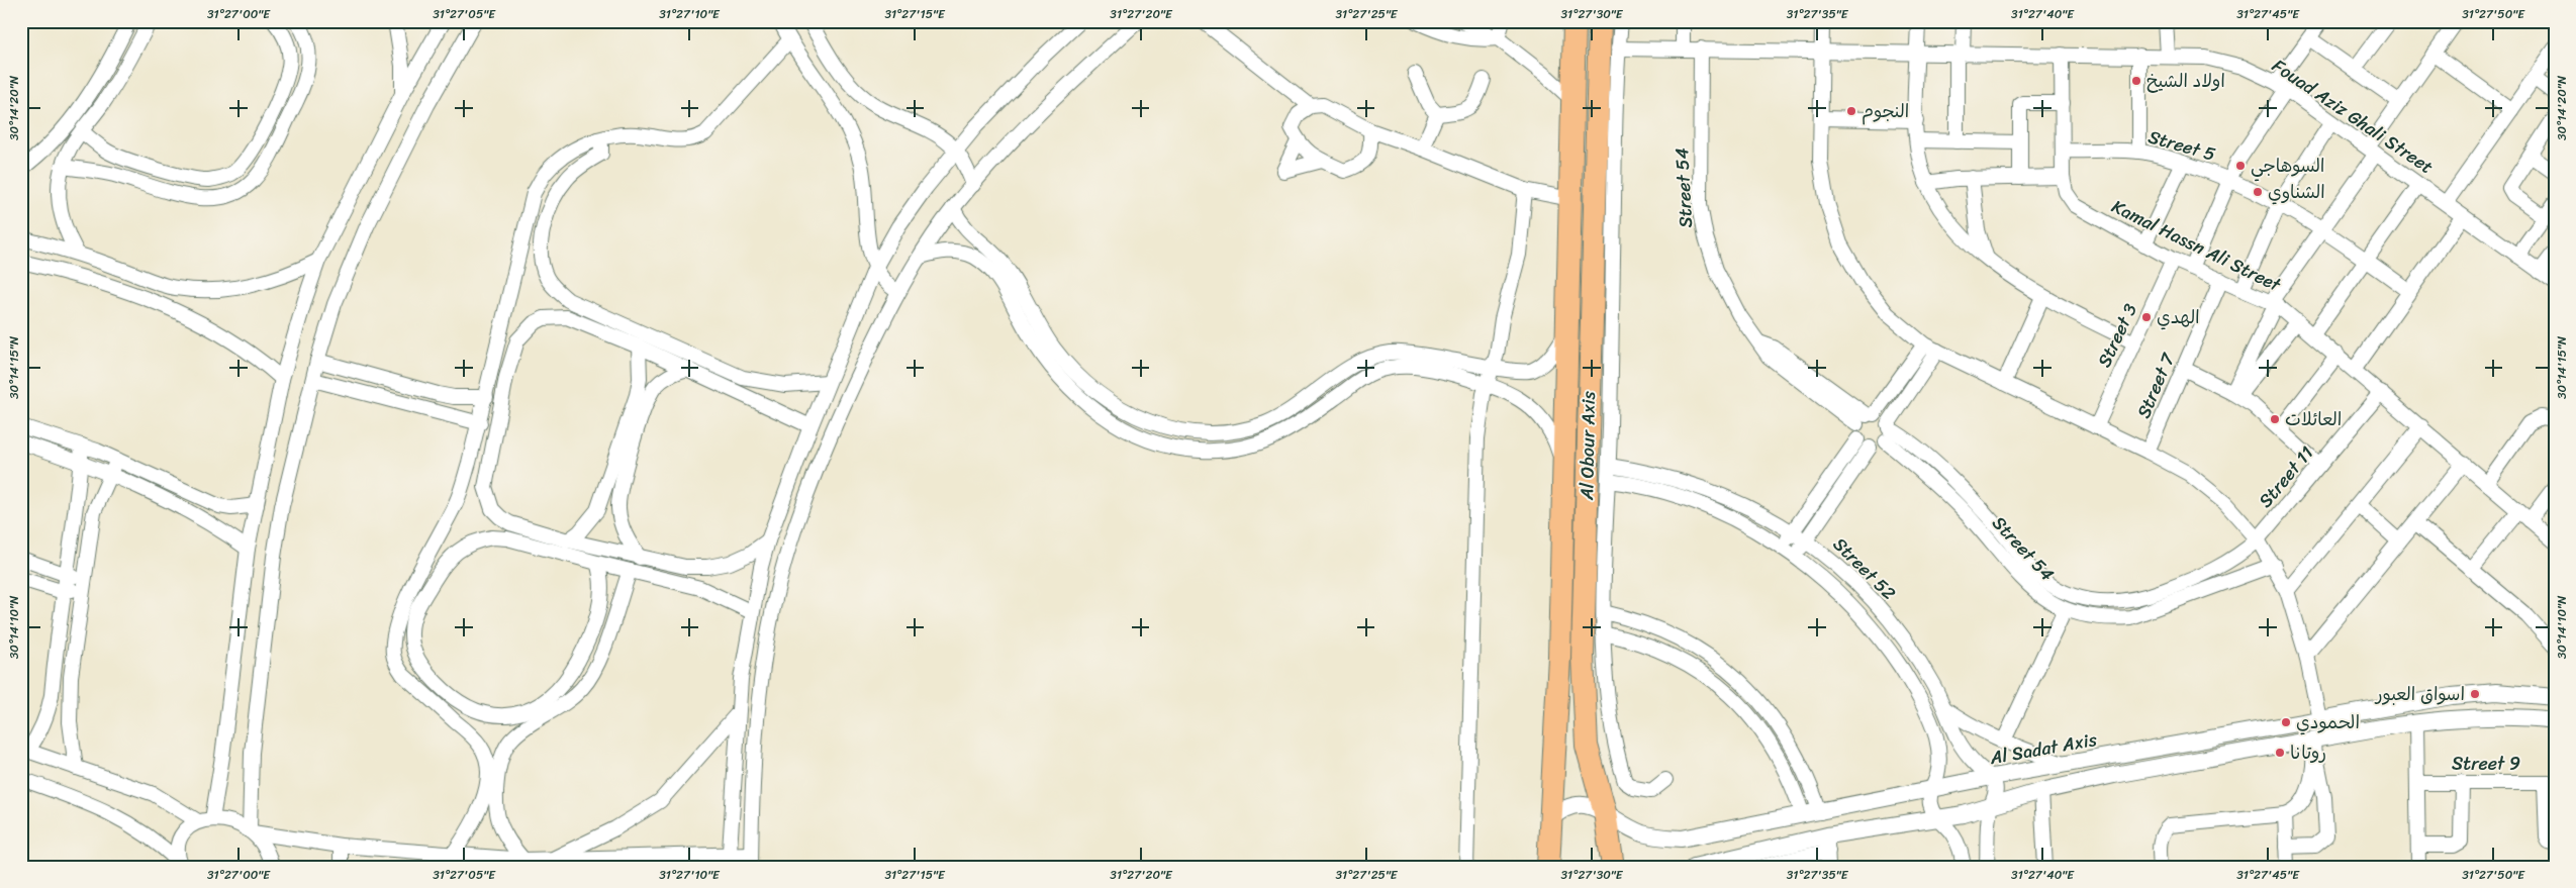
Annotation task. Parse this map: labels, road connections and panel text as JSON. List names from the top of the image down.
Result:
{
  "streets": {
    "highway": ["Al Obour Axis"],
    "street": [
      "Fouad Aziz Ghali Street",
      "Street 5",
      "Street 54",
      "Kamal Hassn Ali Street",
      "Street 3",
      "Street 7",
      "Street 11",
      "Street 52",
      "Al Sadat Axis",
      "Street 9"
    ]
  },
  "crossings": [
    ["Fouad Aziz Ghali Street", "Street 54"],
    ["Fouad Aziz Ghali Street", "Kamal Hassn Ali Street"],
    ["Street 5", "Kamal Hassn Ali Street"],
    ["Street 54", "Street 11"],
    ["Kamal Hassn Ali Street", "Street 3"],
    ["Kamal Hassn Ali Street", "Street 7"],
    ["Kamal Hassn Ali Street", "Street 11"],
    ["Al Obour Axis", "Al Sadat Axis"],
    ["Street 52", "Al Sadat Axis"]
  ],
  "places": [
    "اولاد الشيخ",
    "النجوم",
    "السوهاجي",
    "الشناوي",
    "الهدي",
    "العائلات",
    "اسواق العبور",
    "الحمودي",
    "روتانا"
  ],
  "coordinates": [
    "31°27'00\"E",
    "31°27'05\"E",
    "31°27'10\"E",
    "31°27'15\"E",
    "31°27'20\"E",
    "31°27'25\"E",
    "31°27'30\"E",
    "31°27'35\"E",
    "31°27'40\"E",
    "31°27'45\"E",
    "31°27'50\"E",
    "30°14'20\"N",
    "30°14'15\"N",
    "30°14'10\"N"
  ]
}
